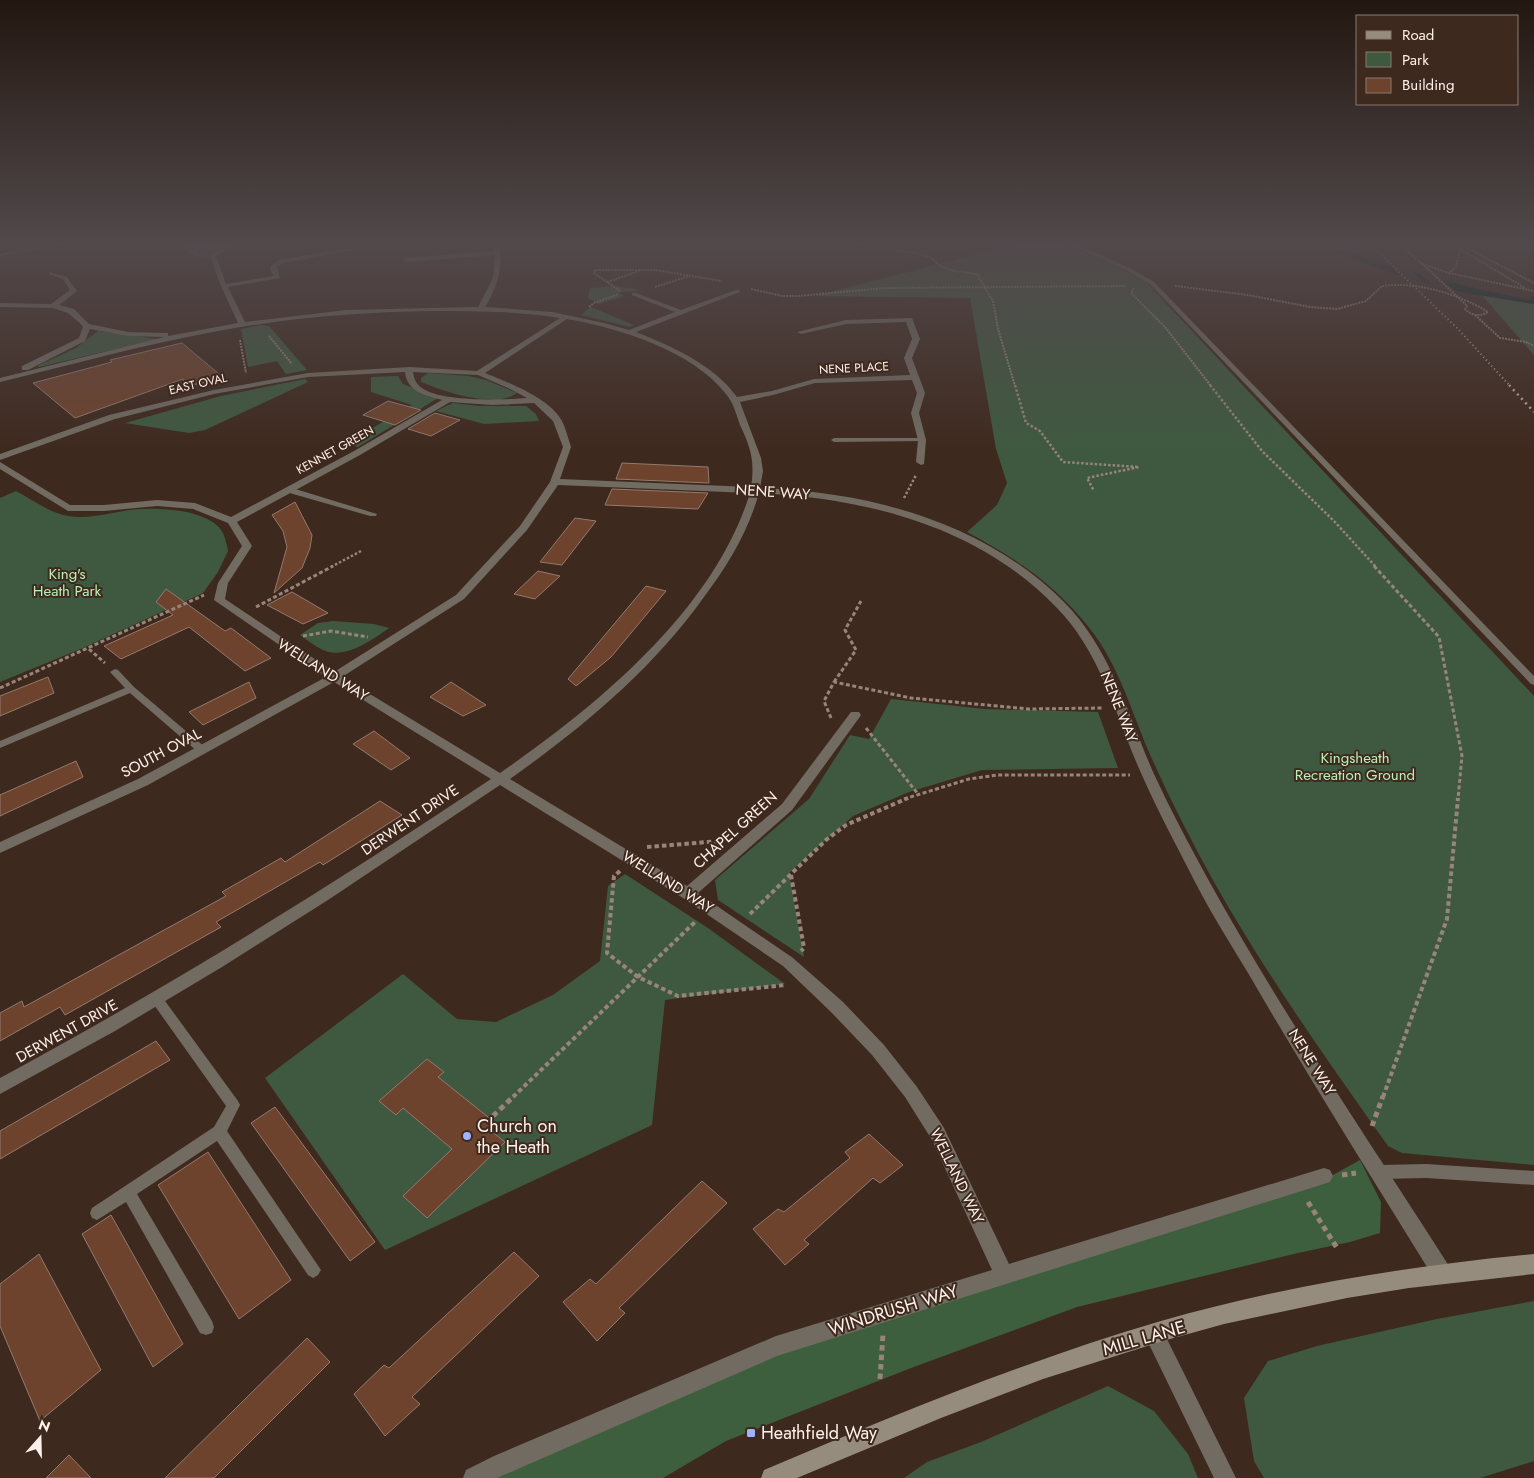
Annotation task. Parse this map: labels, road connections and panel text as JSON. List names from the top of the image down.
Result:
{
  "streets": {
    "street": [
      "NENE PLACE",
      "EAST OVAL",
      "KENNET GREEN",
      "NENE WAY",
      "WELLAND WAY",
      "SOUTH OVAL",
      "DERWENT DRIVE",
      "CHAPEL GREEN",
      "WINDRUSH WAY",
      "MILL LANE"
    ]
  },
  "crossings": [
    ["NENE PLACE", "DERWENT DRIVE"],
    ["EAST OVAL", "NENE WAY"],
    ["EAST OVAL", "WELLAND WAY"],
    ["EAST OVAL", "SOUTH OVAL"],
    ["NENE WAY", "DERWENT DRIVE"],
    ["NENE WAY", "MILL LANE"],
    ["WELLAND WAY", "SOUTH OVAL"],
    ["WELLAND WAY", "DERWENT DRIVE"],
    ["WELLAND WAY", "CHAPEL GREEN"],
    ["WELLAND WAY", "WINDRUSH WAY"]
  ],
  "parks": ["King's Heath Park", "Kingsheath Recreation Ground"],
  "places": {
    "other": ["Church on the Heath"],
    "transit": ["Heathfield Way"]
  },
  "legend": ["Road", "Park", "Building"],
  "north": "top"
}
